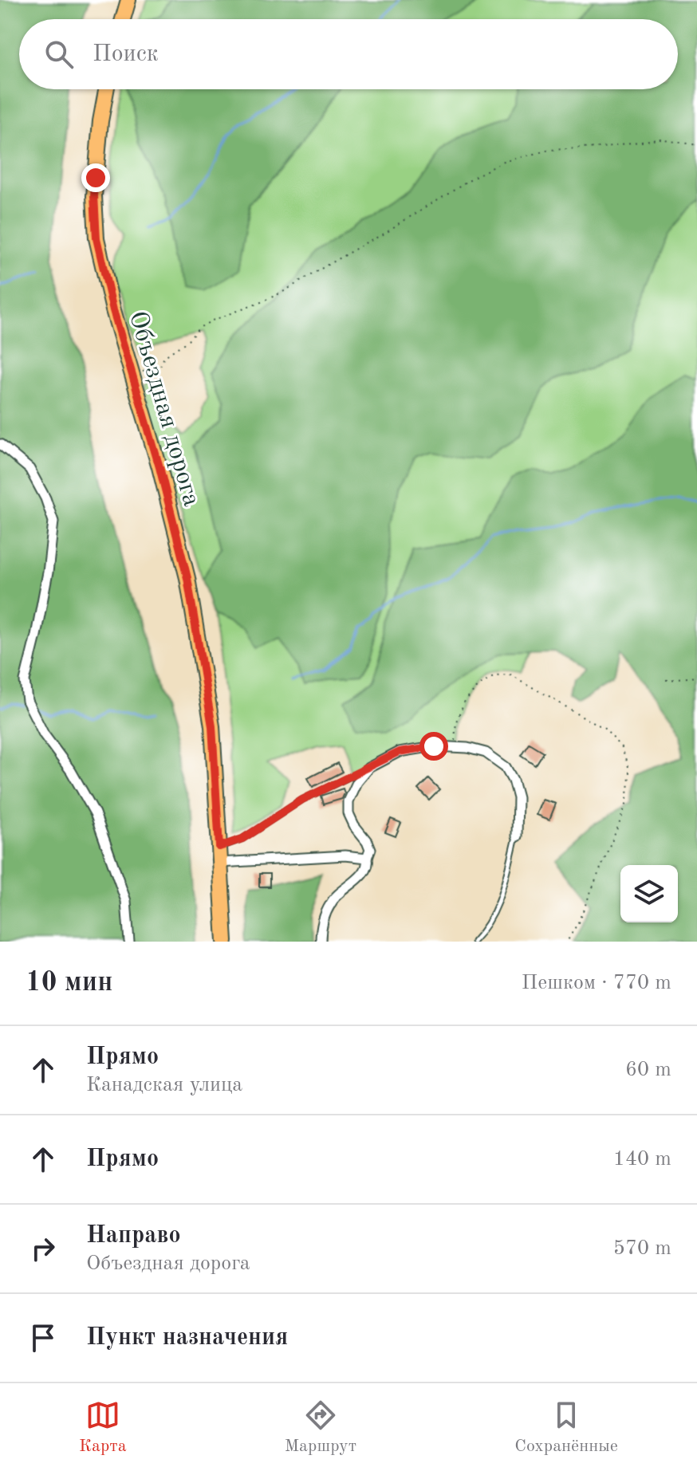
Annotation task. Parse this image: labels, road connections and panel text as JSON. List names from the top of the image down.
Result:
{
  "streets": {
    "main road": ["Объездная дорога"]
  },
  "page": {
    "search": "Поиск",
    "heading": ["10 мин", "Пешком · 770 m"],
    "list": [
      ["Прямо", "Канадская улица", "60 m"],
      ["Прямо", "140 m"],
      ["Направо", "Объездная дорога", "570 m"],
      "Пункт назначения"
    ],
    "nav": ["Карта", "Маршрут", "Сохранённые"]
  }
}
